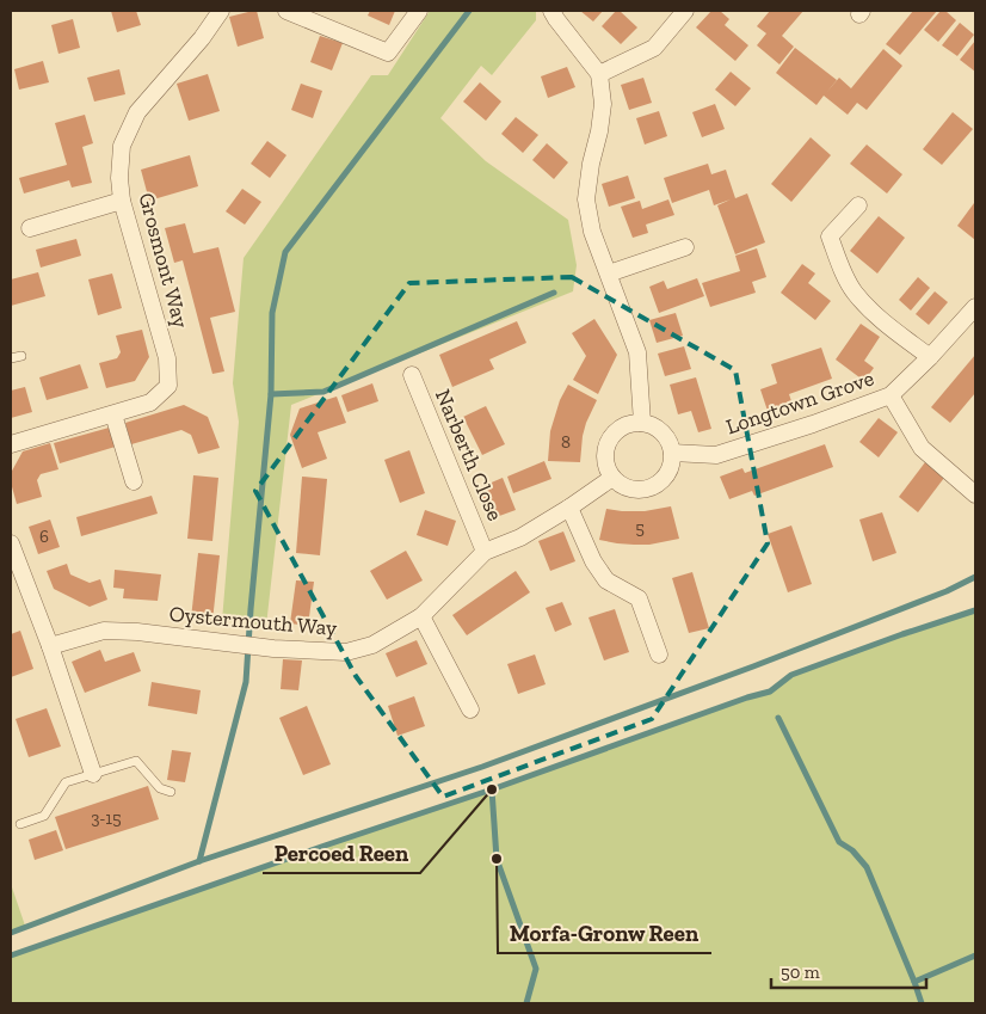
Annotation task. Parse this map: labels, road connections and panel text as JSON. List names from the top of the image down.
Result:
{
  "streets": {
    "street": [
      "Grosmont Way",
      "Longtown Grove",
      "Narberth Close",
      "Oystermouth Way"
    ]
  },
  "crossings": [
    ["Longtown Grove", "Oystermouth Way"],
    ["Narberth Close", "Oystermouth Way"]
  ],
  "places": ["Percoed Reen", "Morfa-Gronw Reen"],
  "house_numbers": [
    "8",
    "5",
    "6",
    "3-15"
  ],
  "scale_bar": "50 m"
}
